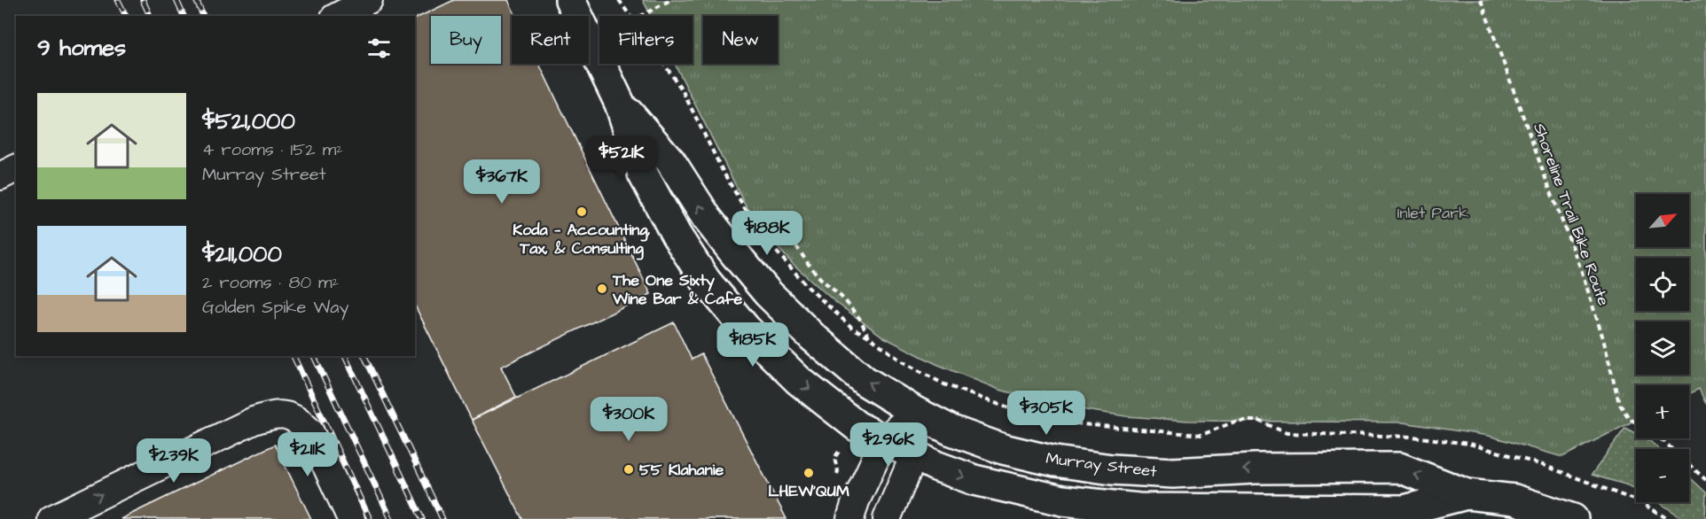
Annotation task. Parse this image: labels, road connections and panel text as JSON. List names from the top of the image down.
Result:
{
  "streets": {
    "main road": ["Murray Street"],
    "path": ["Shoreline Trail Bike Route"]
  },
  "parks": ["Inlet Park"],
  "places": [
    "Koda — Accounting, Tax, & Consulting",
    "The One Sixty Wine Bar & Cafe",
    "55 Klahanie",
    "LHEW'QUM"
  ],
  "north": "top right",
  "page": {
    "chip": [
      "Buy",
      "Rent",
      "Filters",
      "New"
    ],
    "heading": "9 homes",
    "list": [
      {
        "name": "$521,000",
        "note": "4 rooms · 152 m² · Murray Street"
      },
      {
        "name": "$211,000",
        "note": "2 rooms · 80 m² · Golden Spike Way"
      }
    ],
    "price": [
      "$521K",
      "$367K",
      "$188K",
      "$185K",
      "$305K",
      "$300K",
      "$296K",
      "$211K",
      "$239K"
    ],
    "map_buttons": ["+", "−"]
  }
}
